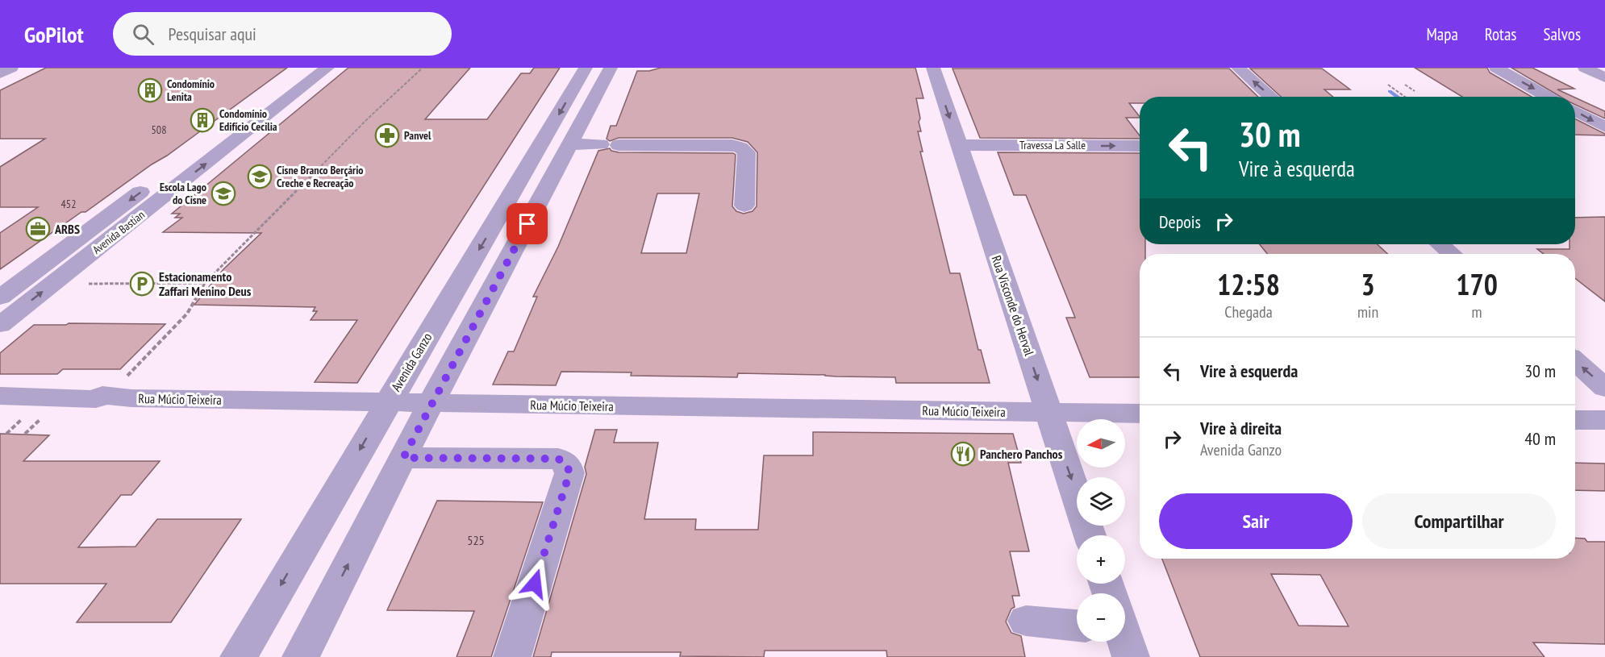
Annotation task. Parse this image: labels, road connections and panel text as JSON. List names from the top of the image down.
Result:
{
  "streets": {
    "street": [
      "Travessa La Salle",
      "Avenida Bastian",
      "Rua Visconde do Herval",
      "Avenida Ganzo",
      "Rua Múcio Teixeira"
    ]
  },
  "crossings": [
    ["Travessa La Salle", "Rua Visconde do Herval"],
    ["Rua Visconde do Herval", "Rua Múcio Teixeira"],
    ["Avenida Ganzo", "Rua Múcio Teixeira"]
  ],
  "one_way": ["Travessa La Salle", "Rua Visconde do Herval"],
  "places": {
    "building": ["Condomínio Lenita", "Condomínio Edifício Cecilia"],
    "pharmacy": ["Panvel"],
    "school or university": ["Cisne Branco Berçário Creche e Recreação", "Escola Lago do Cisne"],
    "office": ["ARBS"],
    "parking": ["Estacionamento Zaffari Menino Deus"],
    "restaurant": ["Panchero Panchos"]
  },
  "house_numbers": ["508", "452", "525"],
  "north": "left",
  "page": {
    "header": "GoPilot",
    "search": "Pesquisar aqui",
    "nav": ["Mapa", "Rotas", "Salvos"],
    "turn": ["30 m", "Vire à esquerda"],
    "then": "Depois",
    "eta": [
      "12:58",
      "Chegada",
      "3",
      "min",
      "170",
      "m"
    ],
    "list": [
      {
        "name": "Vire à esquerda",
        "value": "30 m"
      },
      {
        "name": "Vire à direita",
        "note": "Avenida Ganzo",
        "value": "40 m"
      }
    ],
    "map_buttons": ["+", "−"],
    "buttons": ["Sair", "Compartilhar"]
  }
}
